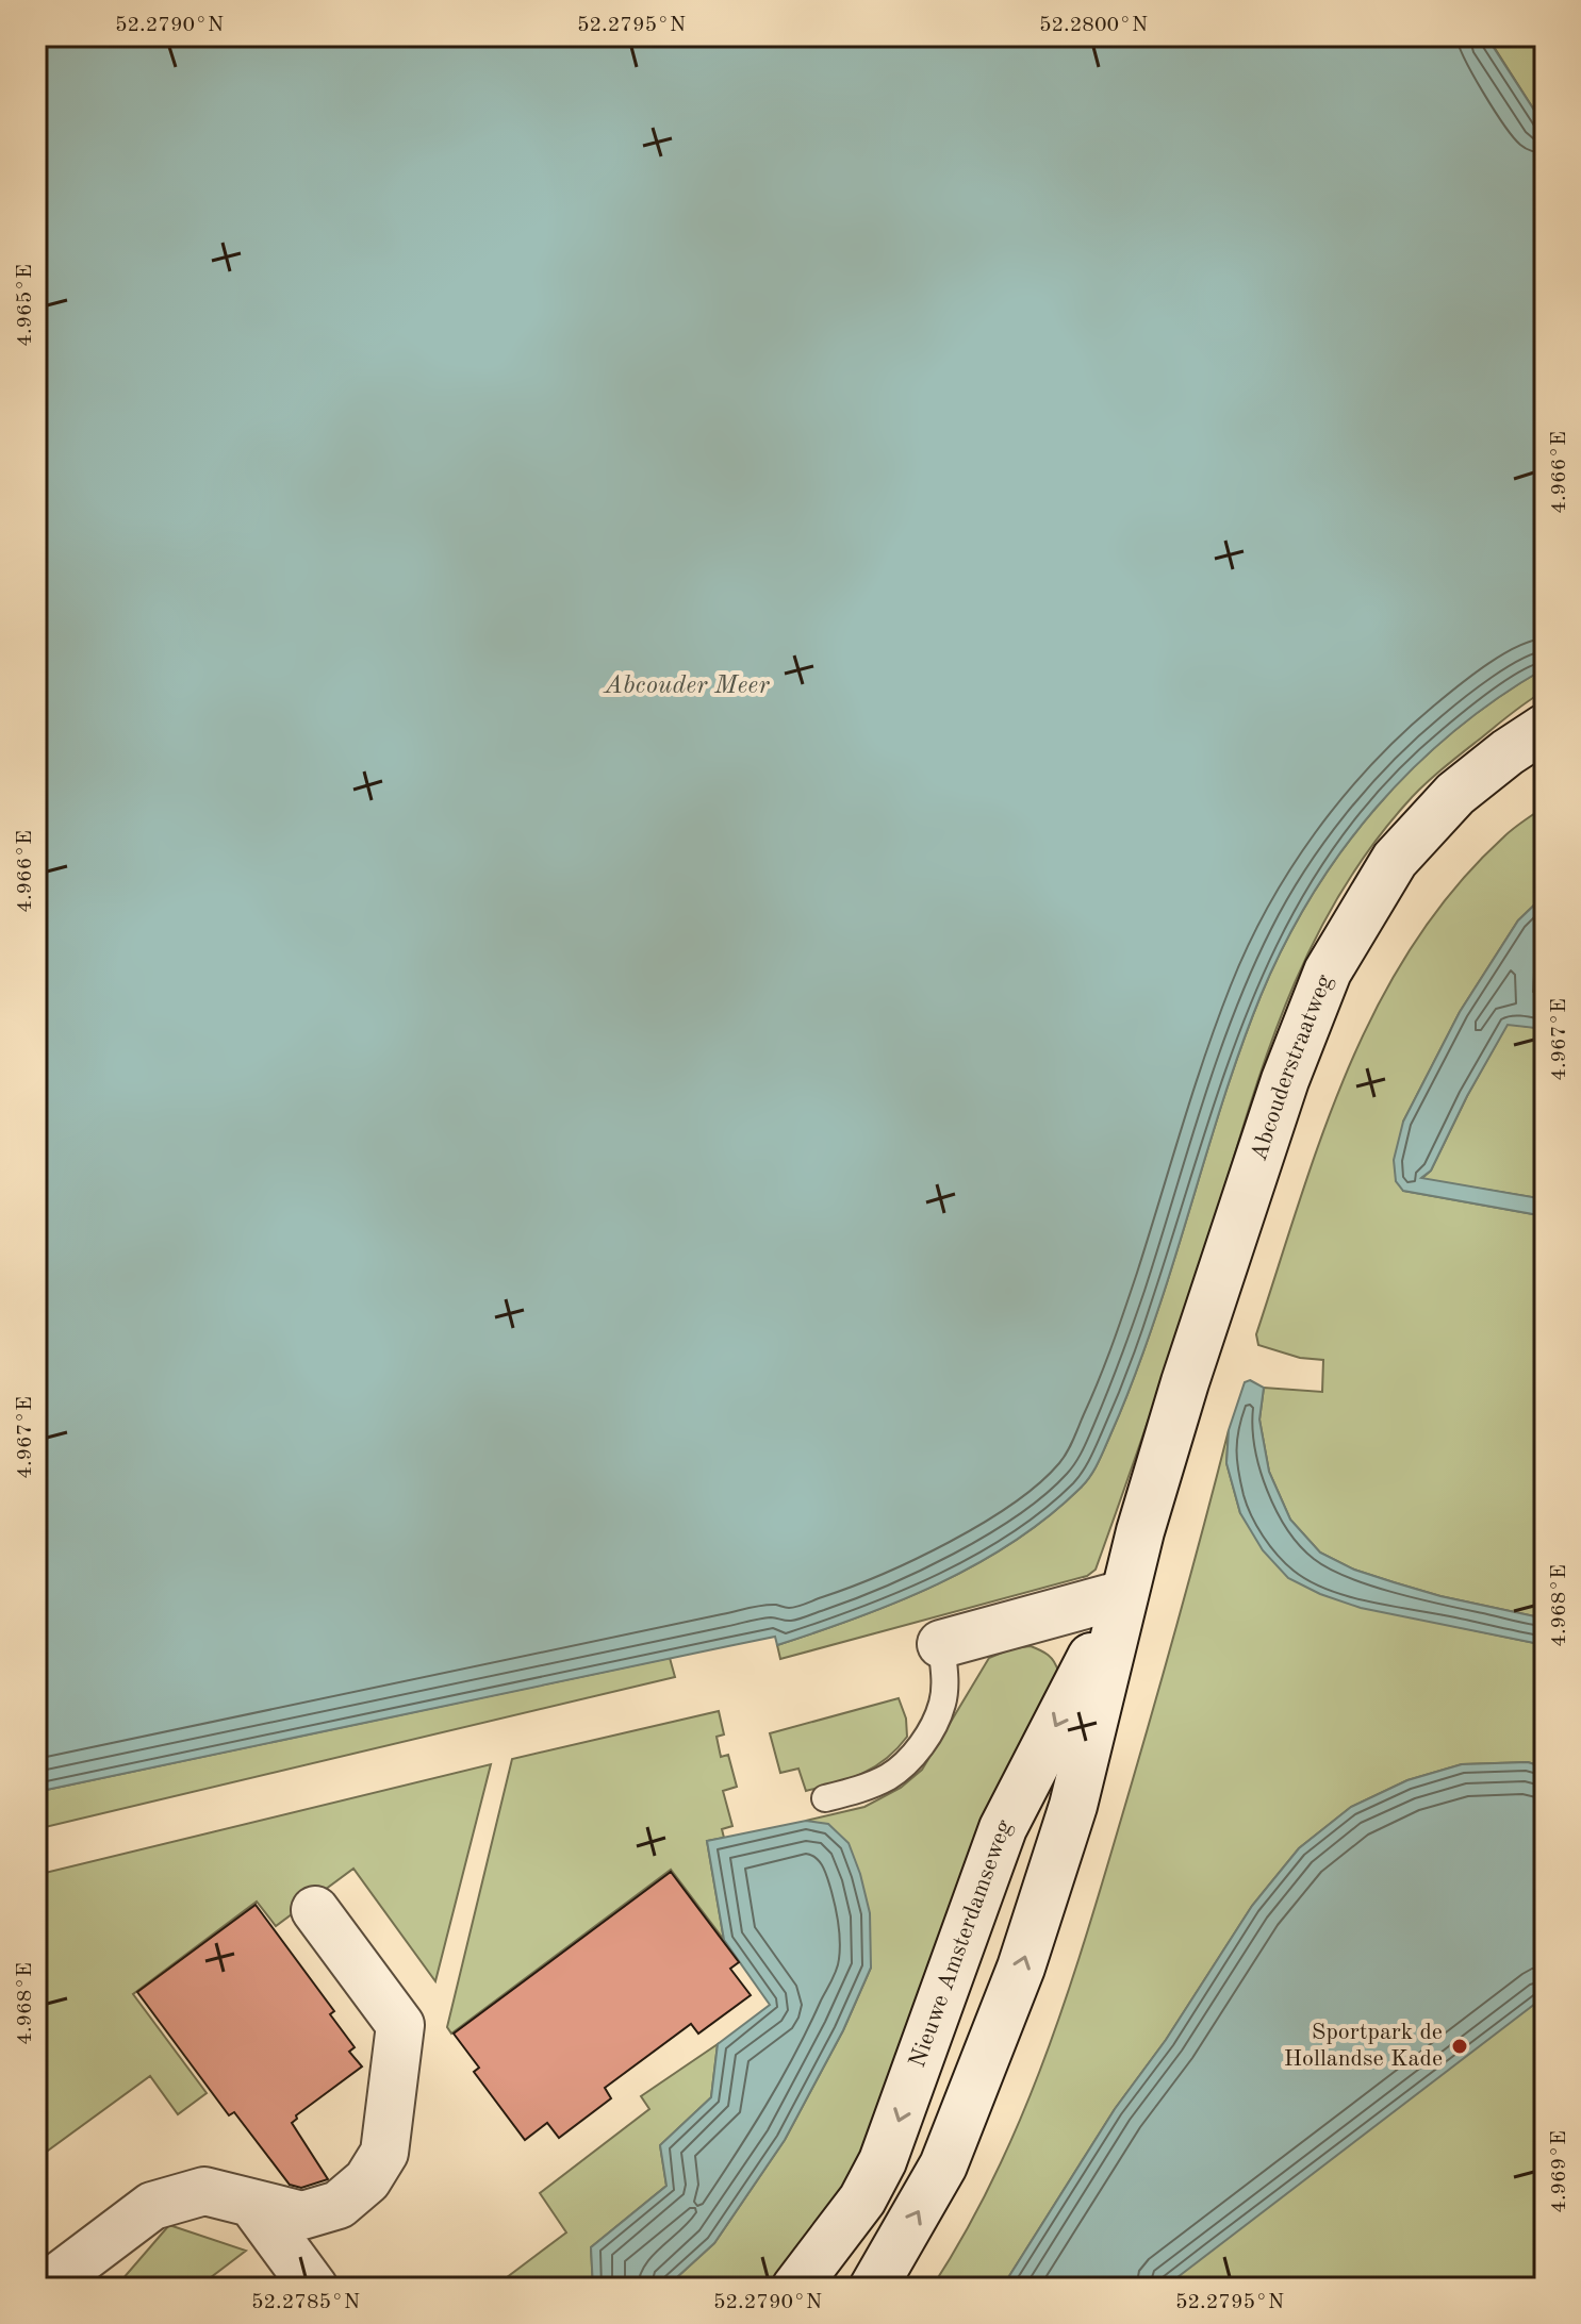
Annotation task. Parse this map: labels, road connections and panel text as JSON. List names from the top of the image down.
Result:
{
  "streets": {
    "street": ["Abcouderstraatweg", "Nieuwe Amsterdamseweg"]
  },
  "crossings": [
    ["Abcouderstraatweg", "Nieuwe Amsterdamseweg"]
  ],
  "water": ["Abcouder Meer"],
  "places": ["Sportpark de Hollandse Kade"],
  "coordinates": [
    "52.2790°N",
    "52.2795°N",
    "52.2800°N",
    "4.965°E",
    "4.966°E",
    "4.967°E",
    "4.968°E",
    "4.969°E",
    "52.2785°N"
  ]
}
